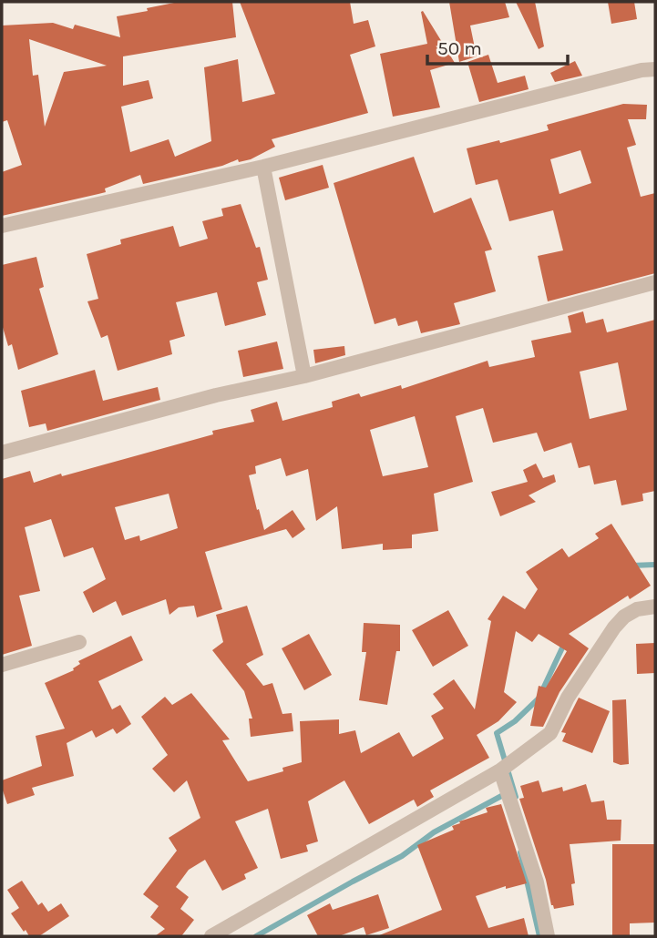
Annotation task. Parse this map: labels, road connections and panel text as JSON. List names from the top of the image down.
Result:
{
  "scale_bar": "50 m"
}
